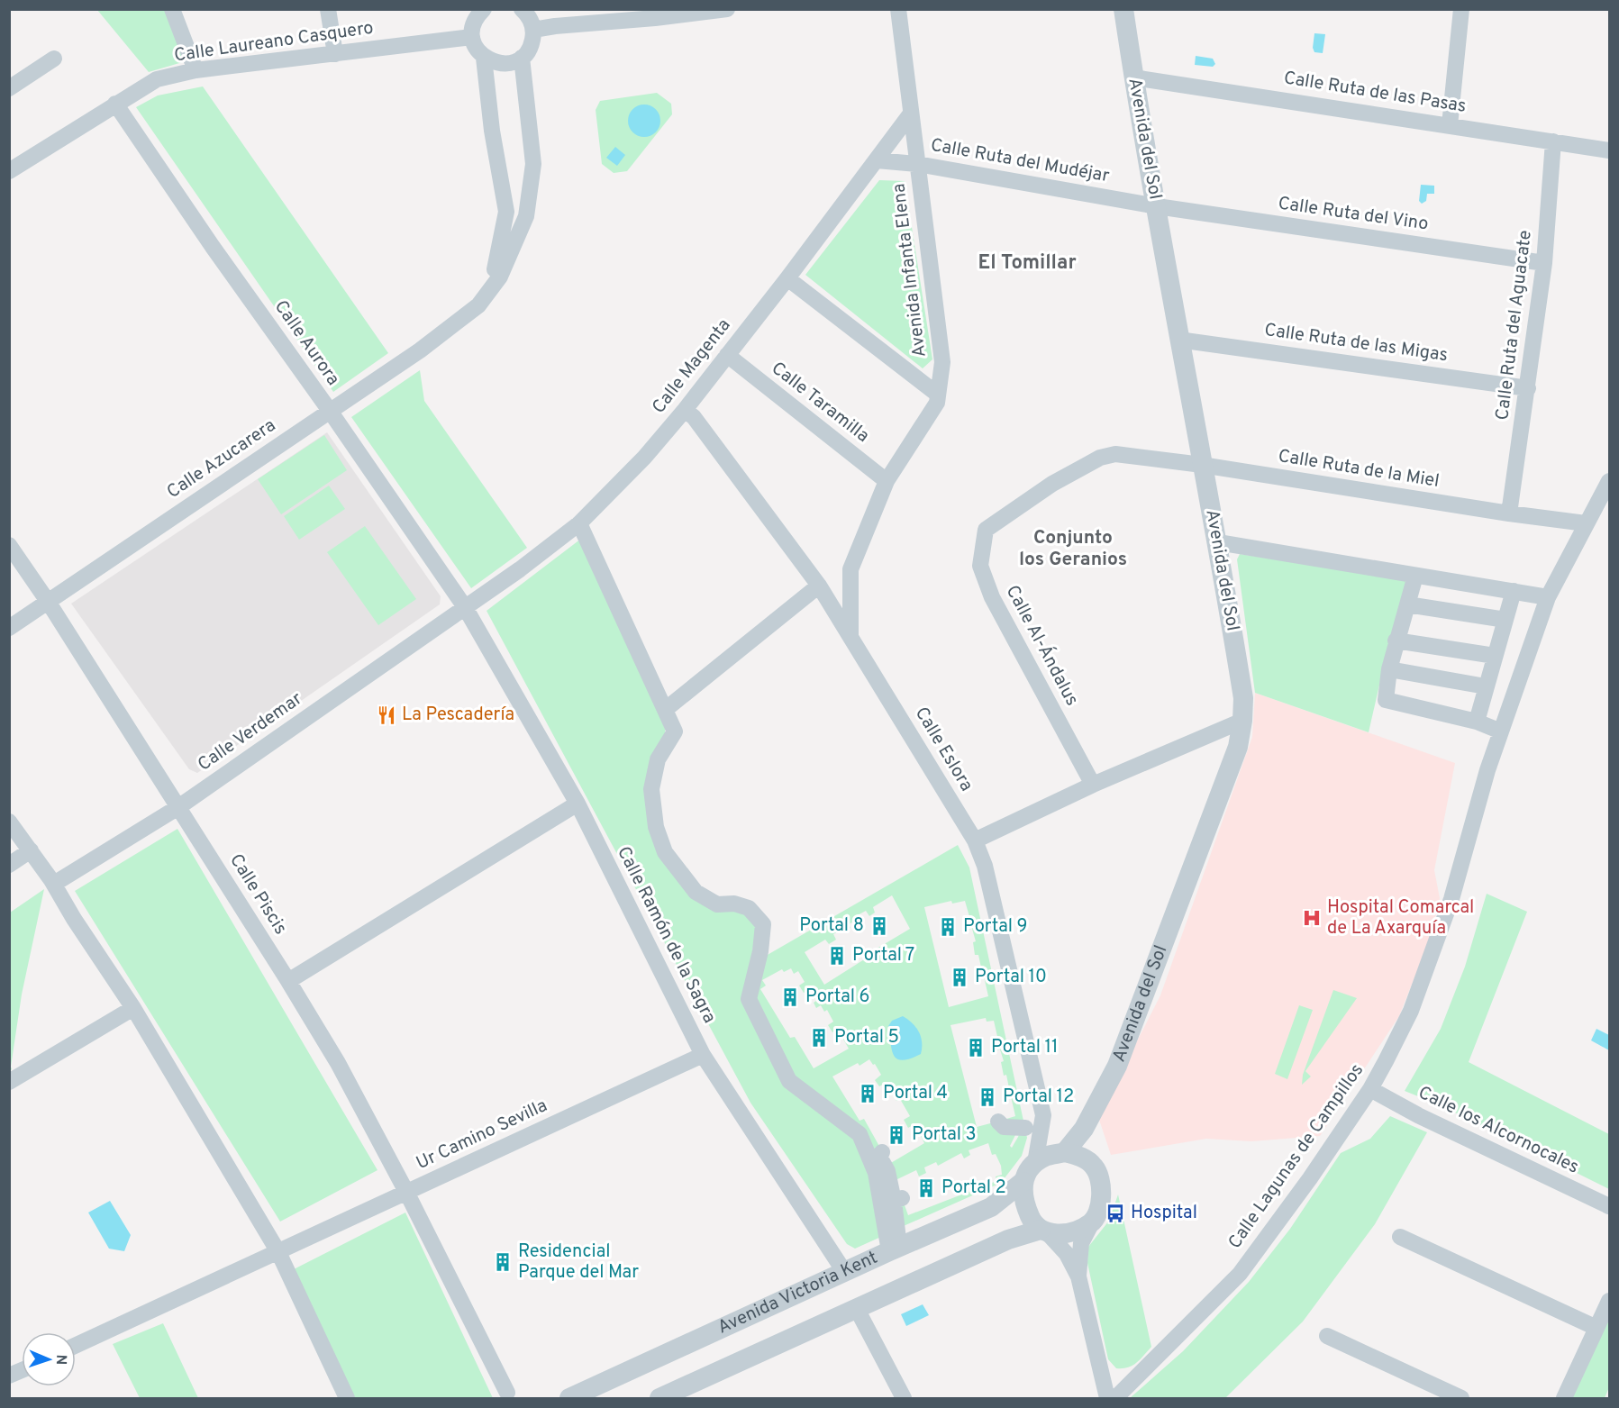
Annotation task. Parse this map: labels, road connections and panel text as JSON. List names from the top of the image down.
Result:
{
  "streets": {
    "street": [
      "Calle Laureano Casquero",
      "Calle Ruta de las Pasas",
      "Avenida del Sol",
      "Calle Ruta del Mudéjar",
      "Calle Ruta del Vino",
      "Avenida Infanta Elena",
      "Calle Ruta del Aguacate",
      "Calle Aurora",
      "Calle Ruta de las Migas",
      "Calle Magenta",
      "Calle Taramilla",
      "Calle Azucarera",
      "Calle Ruta de la Miel",
      "Calle Al-Ándalus",
      "Calle Verdemar",
      "Calle Eslora",
      "Calle Piscis",
      "Calle Ramón de la Sagra",
      "Calle los Alcornocales",
      "Ur Camino Sevilla",
      "Calle Lagunas de Campillos",
      "Avenida Victoria Kent"
    ]
  },
  "crossings": [
    ["Calle Laureano Casquero", "Calle Aurora"],
    ["Calle Ruta de las Pasas", "Avenida del Sol"],
    ["Calle Ruta de las Pasas", "Calle Ruta del Aguacate"],
    ["Avenida del Sol", "Calle Ruta del Mudéjar"],
    ["Avenida del Sol", "Calle Ruta del Vino"],
    ["Avenida del Sol", "Calle Ruta de las Migas"],
    ["Avenida del Sol", "Calle Ruta de la Miel"],
    ["Avenida del Sol", "Calle Al-Ándalus"],
    ["Avenida del Sol", "Calle Eslora"],
    ["Avenida del Sol", "Avenida Victoria Kent"],
    ["Calle Ruta del Mudéjar", "Calle Ruta del Vino"],
    ["Calle Ruta del Mudéjar", "Avenida Infanta Elena"],
    ["Calle Ruta del Mudéjar", "Calle Magenta"],
    ["Calle Ruta del Vino", "Calle Ruta del Aguacate"],
    ["Avenida Infanta Elena", "Calle Magenta"],
    ["Avenida Infanta Elena", "Calle Taramilla"],
    ["Avenida Infanta Elena", "Calle Eslora"],
    ["Calle Ruta del Aguacate", "Calle Ruta de las Migas"],
    ["Calle Ruta del Aguacate", "Calle Ruta de la Miel"],
    ["Calle Aurora", "Calle Magenta"],
    ["Calle Aurora", "Calle Azucarera"],
    ["Calle Aurora", "Calle Verdemar"],
    ["Calle Aurora", "Calle Ramón de la Sagra"],
    ["Calle Magenta", "Calle Taramilla"],
    ["Calle Magenta", "Calle Verdemar"],
    ["Calle Magenta", "Calle Eslora"],
    ["Calle Magenta", "Calle Ramón de la Sagra"],
    ["Calle Azucarera", "Calle Piscis"],
    ["Calle Ruta de la Miel", "Calle Al-Ándalus"],
    ["Calle Ruta de la Miel", "Calle Lagunas de Campillos"],
    ["Calle Verdemar", "Calle Piscis"],
    ["Calle Verdemar", "Calle Ramón de la Sagra"],
    ["Calle Eslora", "Avenida Victoria Kent"],
    ["Calle Piscis", "Ur Camino Sevilla"],
    ["Calle Ramón de la Sagra", "Ur Camino Sevilla"],
    ["Calle Ramón de la Sagra", "Avenida Victoria Kent"],
    ["Calle los Alcornocales", "Calle Lagunas de Campillos"]
  ],
  "districts": ["El Tomillar", "Conjunto los Geranios"],
  "places": {
    "restaurant": ["La Pescadería"],
    "hospital": ["Hospital Comarcal de La Axarquía"],
    "building": [
      "Portal 8",
      "Portal 9",
      "Portal 7",
      "Portal 10",
      "Portal 6",
      "Portal 5",
      "Portal 11",
      "Portal 4",
      "Portal 12",
      "Portal 3",
      "Portal 2",
      "Residencial Parque del Mar"
    ],
    "bus stop": ["Hospital"]
  },
  "north": "right"
}
